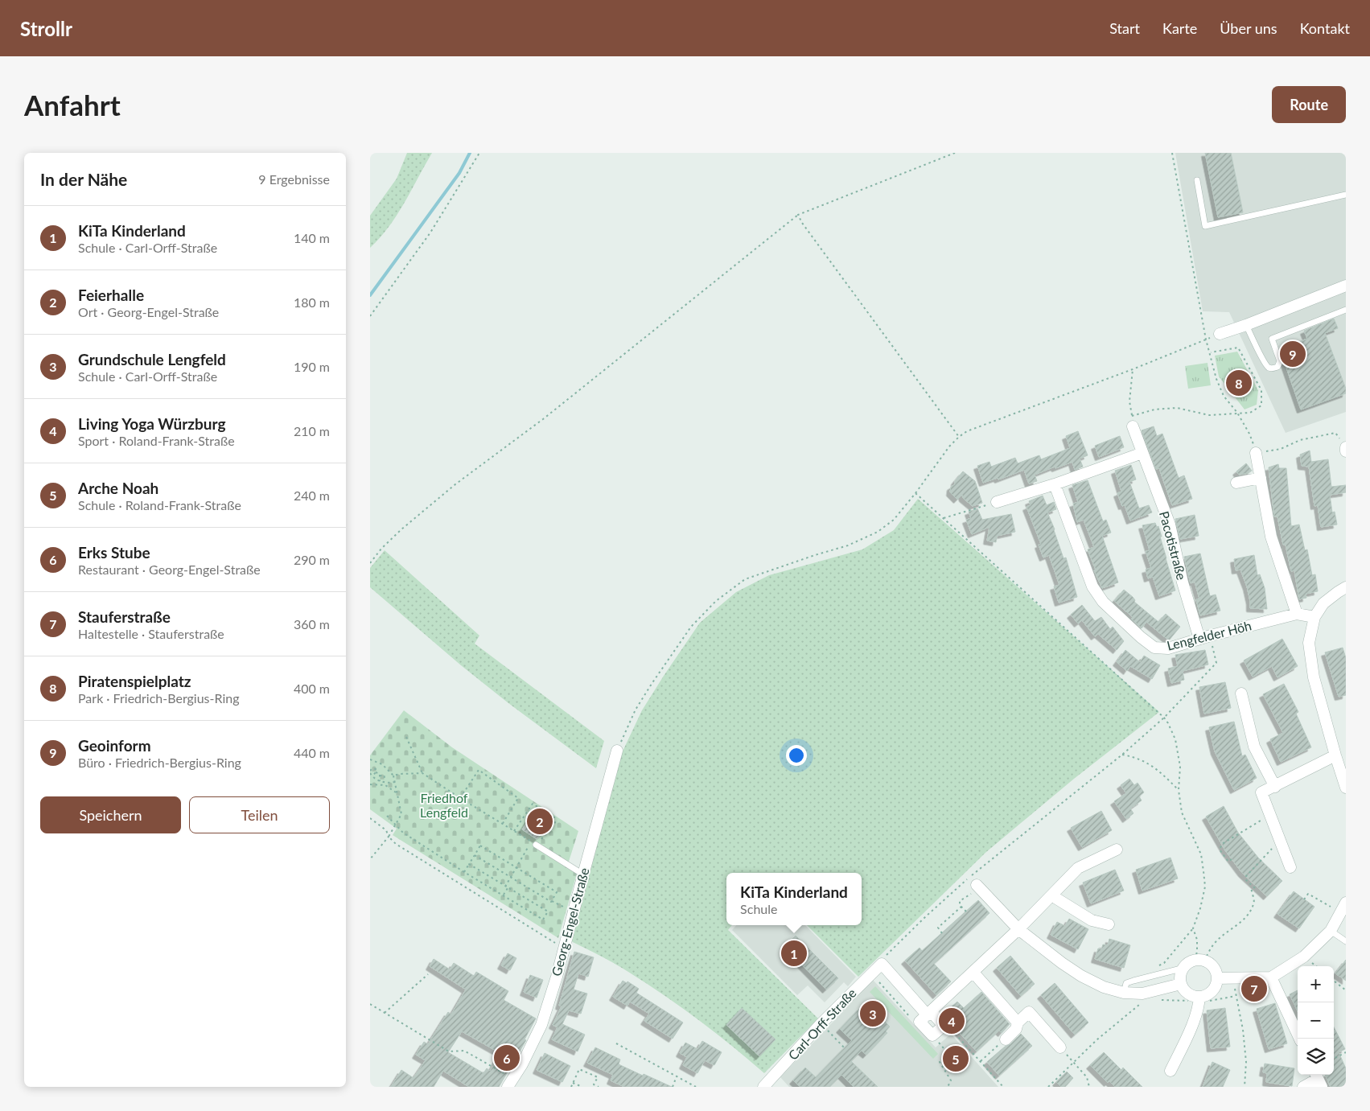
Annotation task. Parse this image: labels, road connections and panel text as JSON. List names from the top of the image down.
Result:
{
  "streets": {
    "street": [
      "Pacotistraße",
      "Lengfelder Höh",
      "Georg-Engel-Straße",
      "Carl-Orff-Straße"
    ]
  },
  "crossings": [
    ["Pacotistraße", "Lengfelder Höh"]
  ],
  "parks": ["Friedhof Lengfeld"],
  "page": {
    "header": "Strollr",
    "nav": [
      "Start",
      "Karte",
      "Über uns",
      "Kontakt"
    ],
    "buttons": [
      "Route",
      ["Speichern", "Teilen"]
    ],
    "title": "Anfahrt",
    "heading": ["In der Nähe", "9 Ergebnisse"],
    "list": [
      {
        "mark": "1",
        "name": "KiTa Kinderland",
        "note": "Schule · Carl-Orff-Straße",
        "value": "140 m"
      },
      {
        "mark": "2",
        "name": "Feierhalle",
        "note": "Ort · Georg-Engel-Straße",
        "value": "180 m"
      },
      {
        "mark": "3",
        "name": "Grundschule Lengfeld",
        "note": "Schule · Carl-Orff-Straße",
        "value": "190 m"
      },
      {
        "mark": "4",
        "name": "Living Yoga Würzburg",
        "note": "Sport · Roland-Frank-Straße",
        "value": "210 m"
      },
      {
        "mark": "5",
        "name": "Arche Noah",
        "note": "Schule · Roland-Frank-Straße",
        "value": "240 m"
      },
      {
        "mark": "6",
        "name": "Erks Stube",
        "note": "Restaurant · Georg-Engel-Straße",
        "value": "290 m"
      },
      {
        "mark": "7",
        "name": "Stauferstraße",
        "note": "Haltestelle · Stauferstraße",
        "value": "360 m"
      },
      {
        "mark": "8",
        "name": "Piratenspielplatz",
        "note": "Park · Friedrich-Bergius-Ring",
        "value": "400 m"
      },
      {
        "mark": "9",
        "name": "Geoinform",
        "note": "Büro · Friedrich-Bergius-Ring",
        "value": "440 m"
      }
    ],
    "pins": [
      "9",
      "8",
      "2",
      "1",
      "7",
      "3",
      "4",
      "6",
      "5"
    ],
    "popup": ["KiTa Kinderland", "Schule"],
    "map_buttons": ["+", "−"]
  }
}
